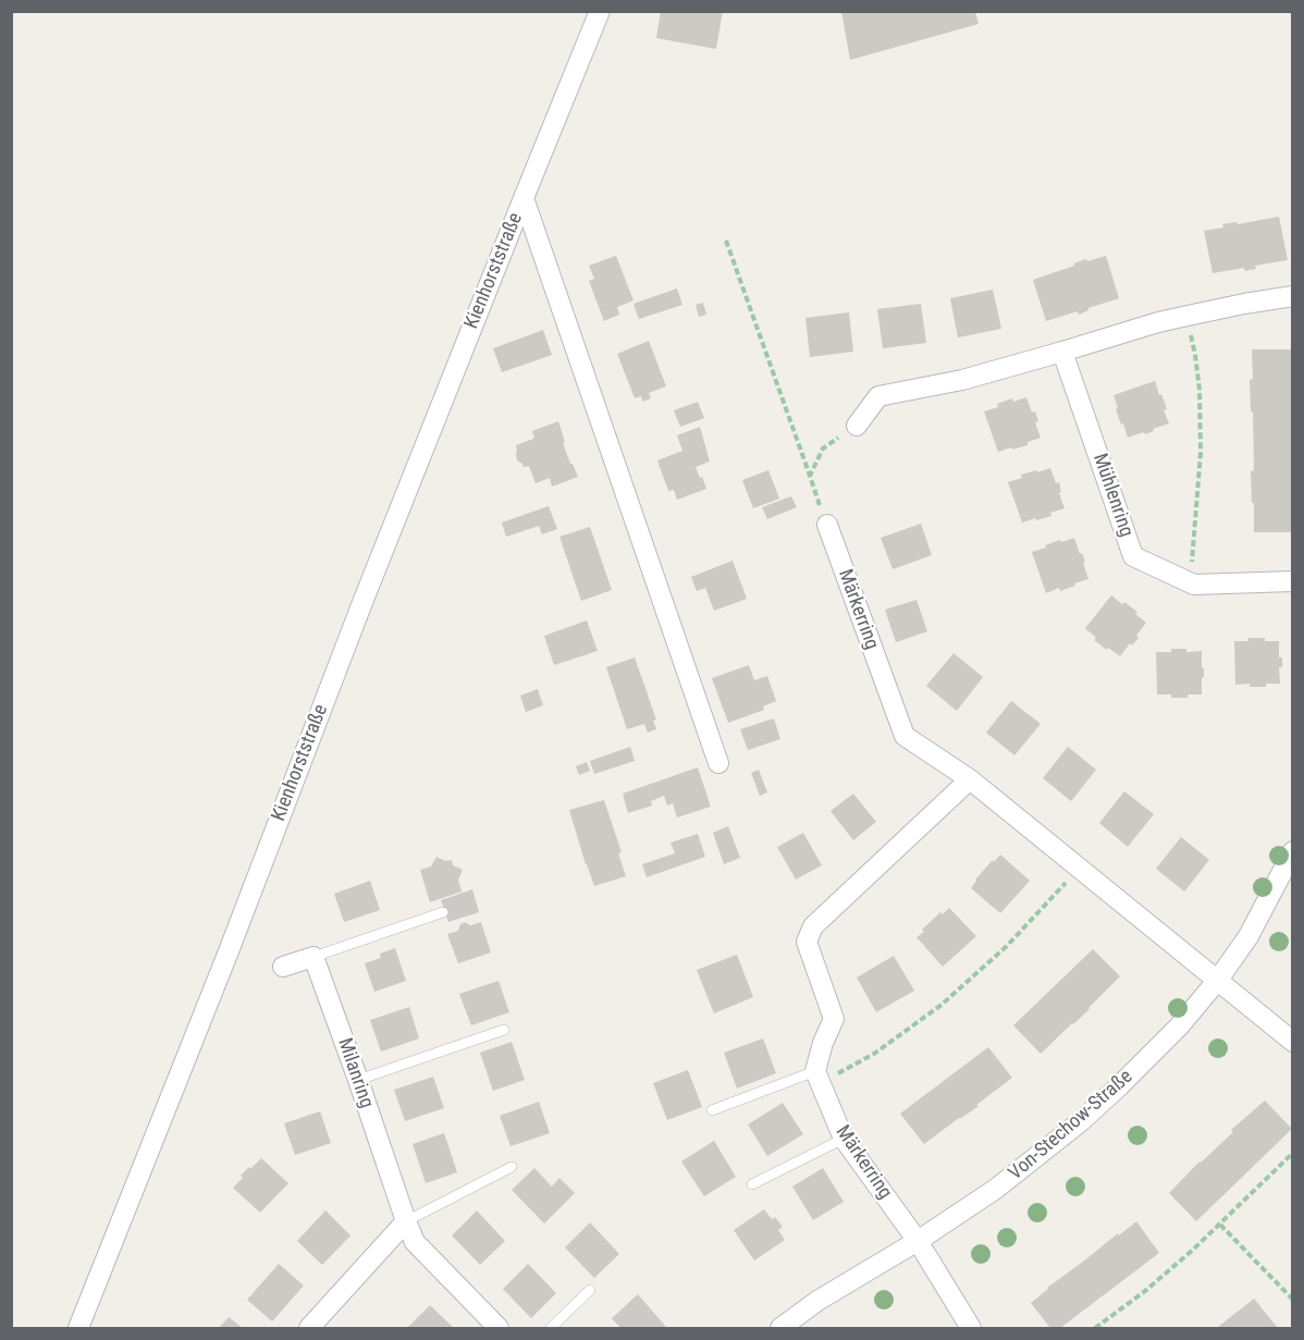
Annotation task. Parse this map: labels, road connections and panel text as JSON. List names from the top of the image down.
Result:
{
  "streets": {
    "street": [
      "Kienhorststraße",
      "Mühlenring",
      "Märkerring",
      "Milanring",
      "Von-Stechow-Straße"
    ]
  },
  "crossings": [
    ["Märkerring", "Von-Stechow-Straße"]
  ]
}
